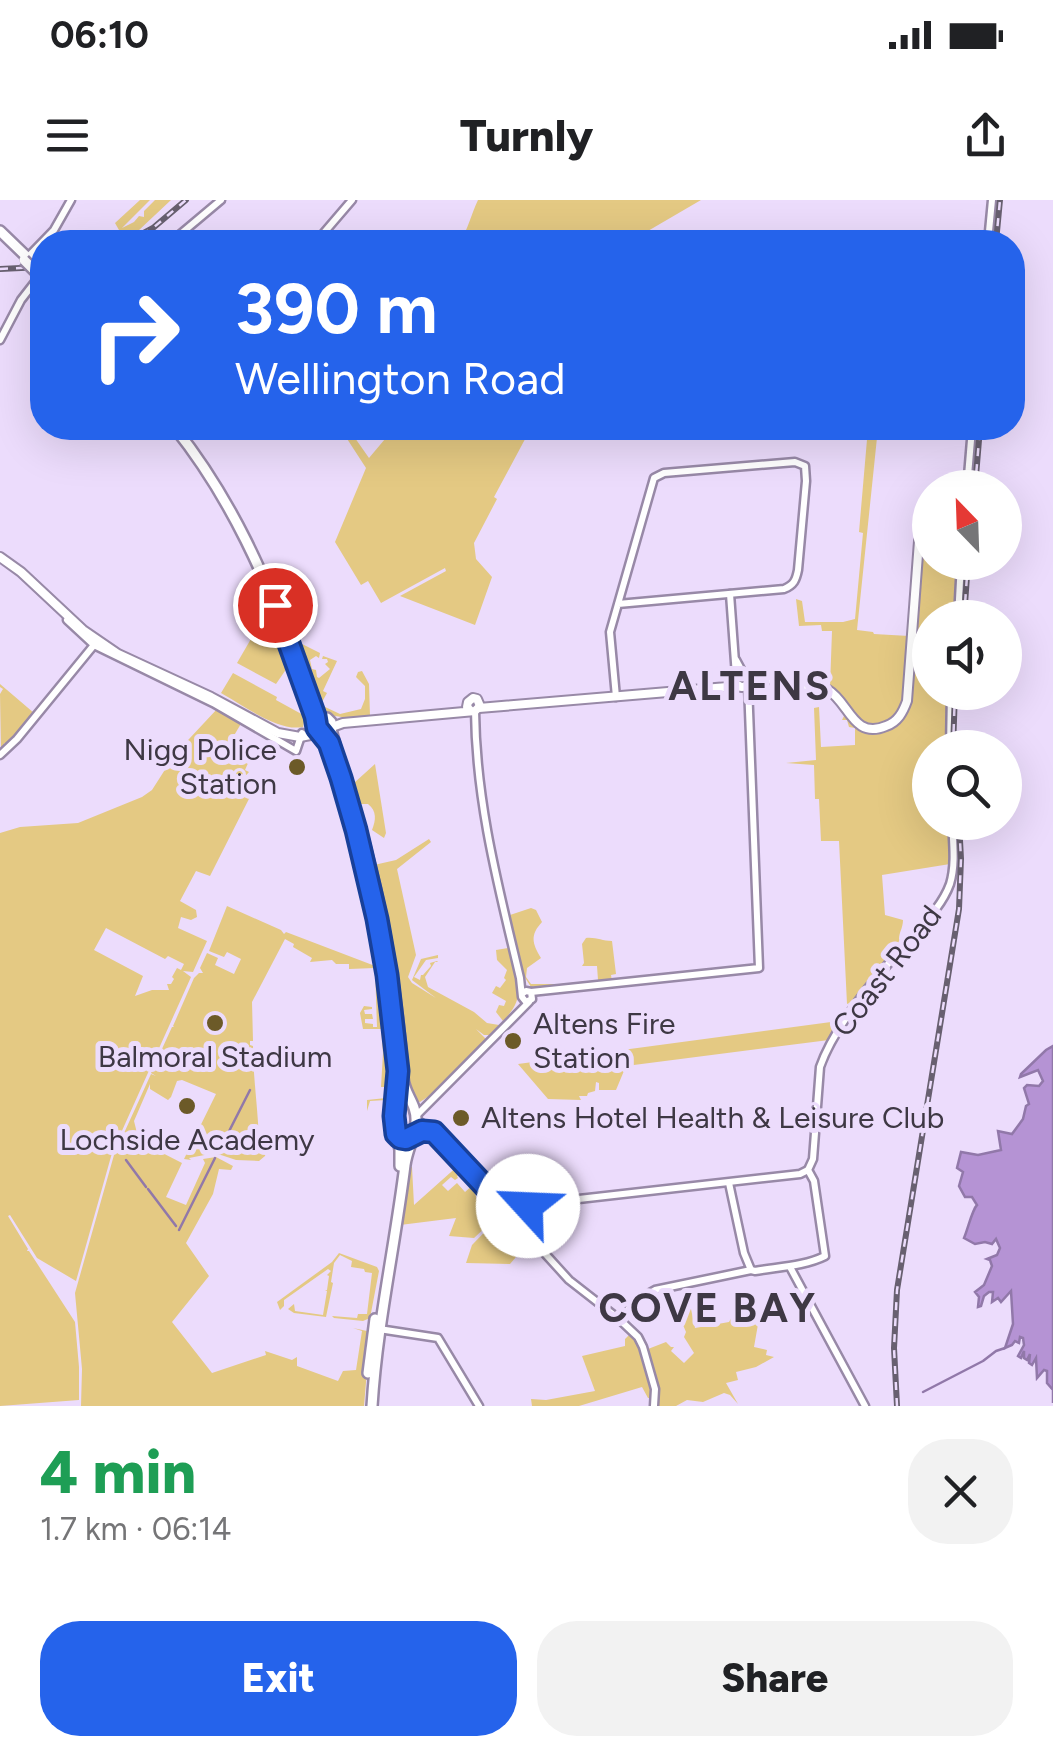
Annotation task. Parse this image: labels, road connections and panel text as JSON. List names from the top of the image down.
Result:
{
  "streets": {
    "street": ["Coast Road"]
  },
  "districts": ["ALTENS", "COVE BAY"],
  "places": [
    "Nigg Police Station",
    "Balmoral Stadium",
    "Altens Fire Station",
    "Lochside Academy",
    "Altens Hotel Health & Leisure Club"
  ],
  "north": "top left",
  "page": {
    "status": "06:10",
    "header": "Turnly",
    "turn": ["390 m", "Wellington Road"],
    "heading": ["4 min", "1.7 km · 06:14"],
    "buttons": ["Exit", "Share"]
  }
}
